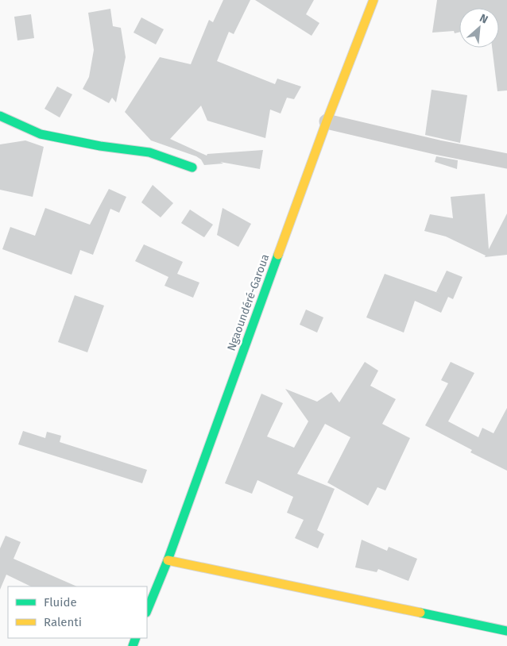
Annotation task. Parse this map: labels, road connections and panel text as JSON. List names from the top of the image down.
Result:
{
  "streets": {
    "main road": ["Ngaoundéré-Garoua"]
  },
  "legend": ["Fluide", "Ralenti"],
  "north": "top right"
}
